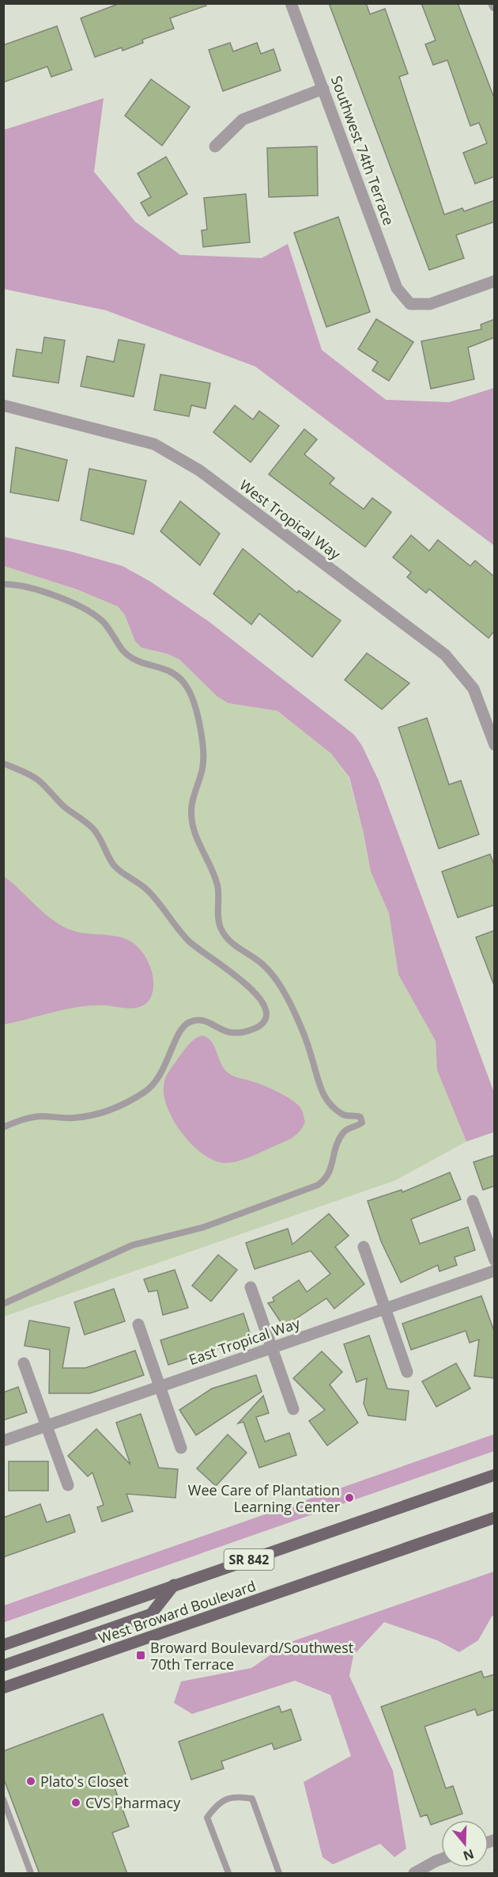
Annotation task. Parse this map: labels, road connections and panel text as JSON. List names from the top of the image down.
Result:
{
  "streets": {
    "main road": ["SR 842", "West Broward Boulevard"],
    "street": ["Southwest 74th Terrace", "West Tropical Way", "East Tropical Way"]
  },
  "places": {
    "other": ["Wee Care of Plantation Learning Center", "Plato's Closet", "CVS Pharmacy"],
    "transit": ["Broward Boulevard/Southwest 70th Terrace"]
  },
  "north": "bottom"
}
